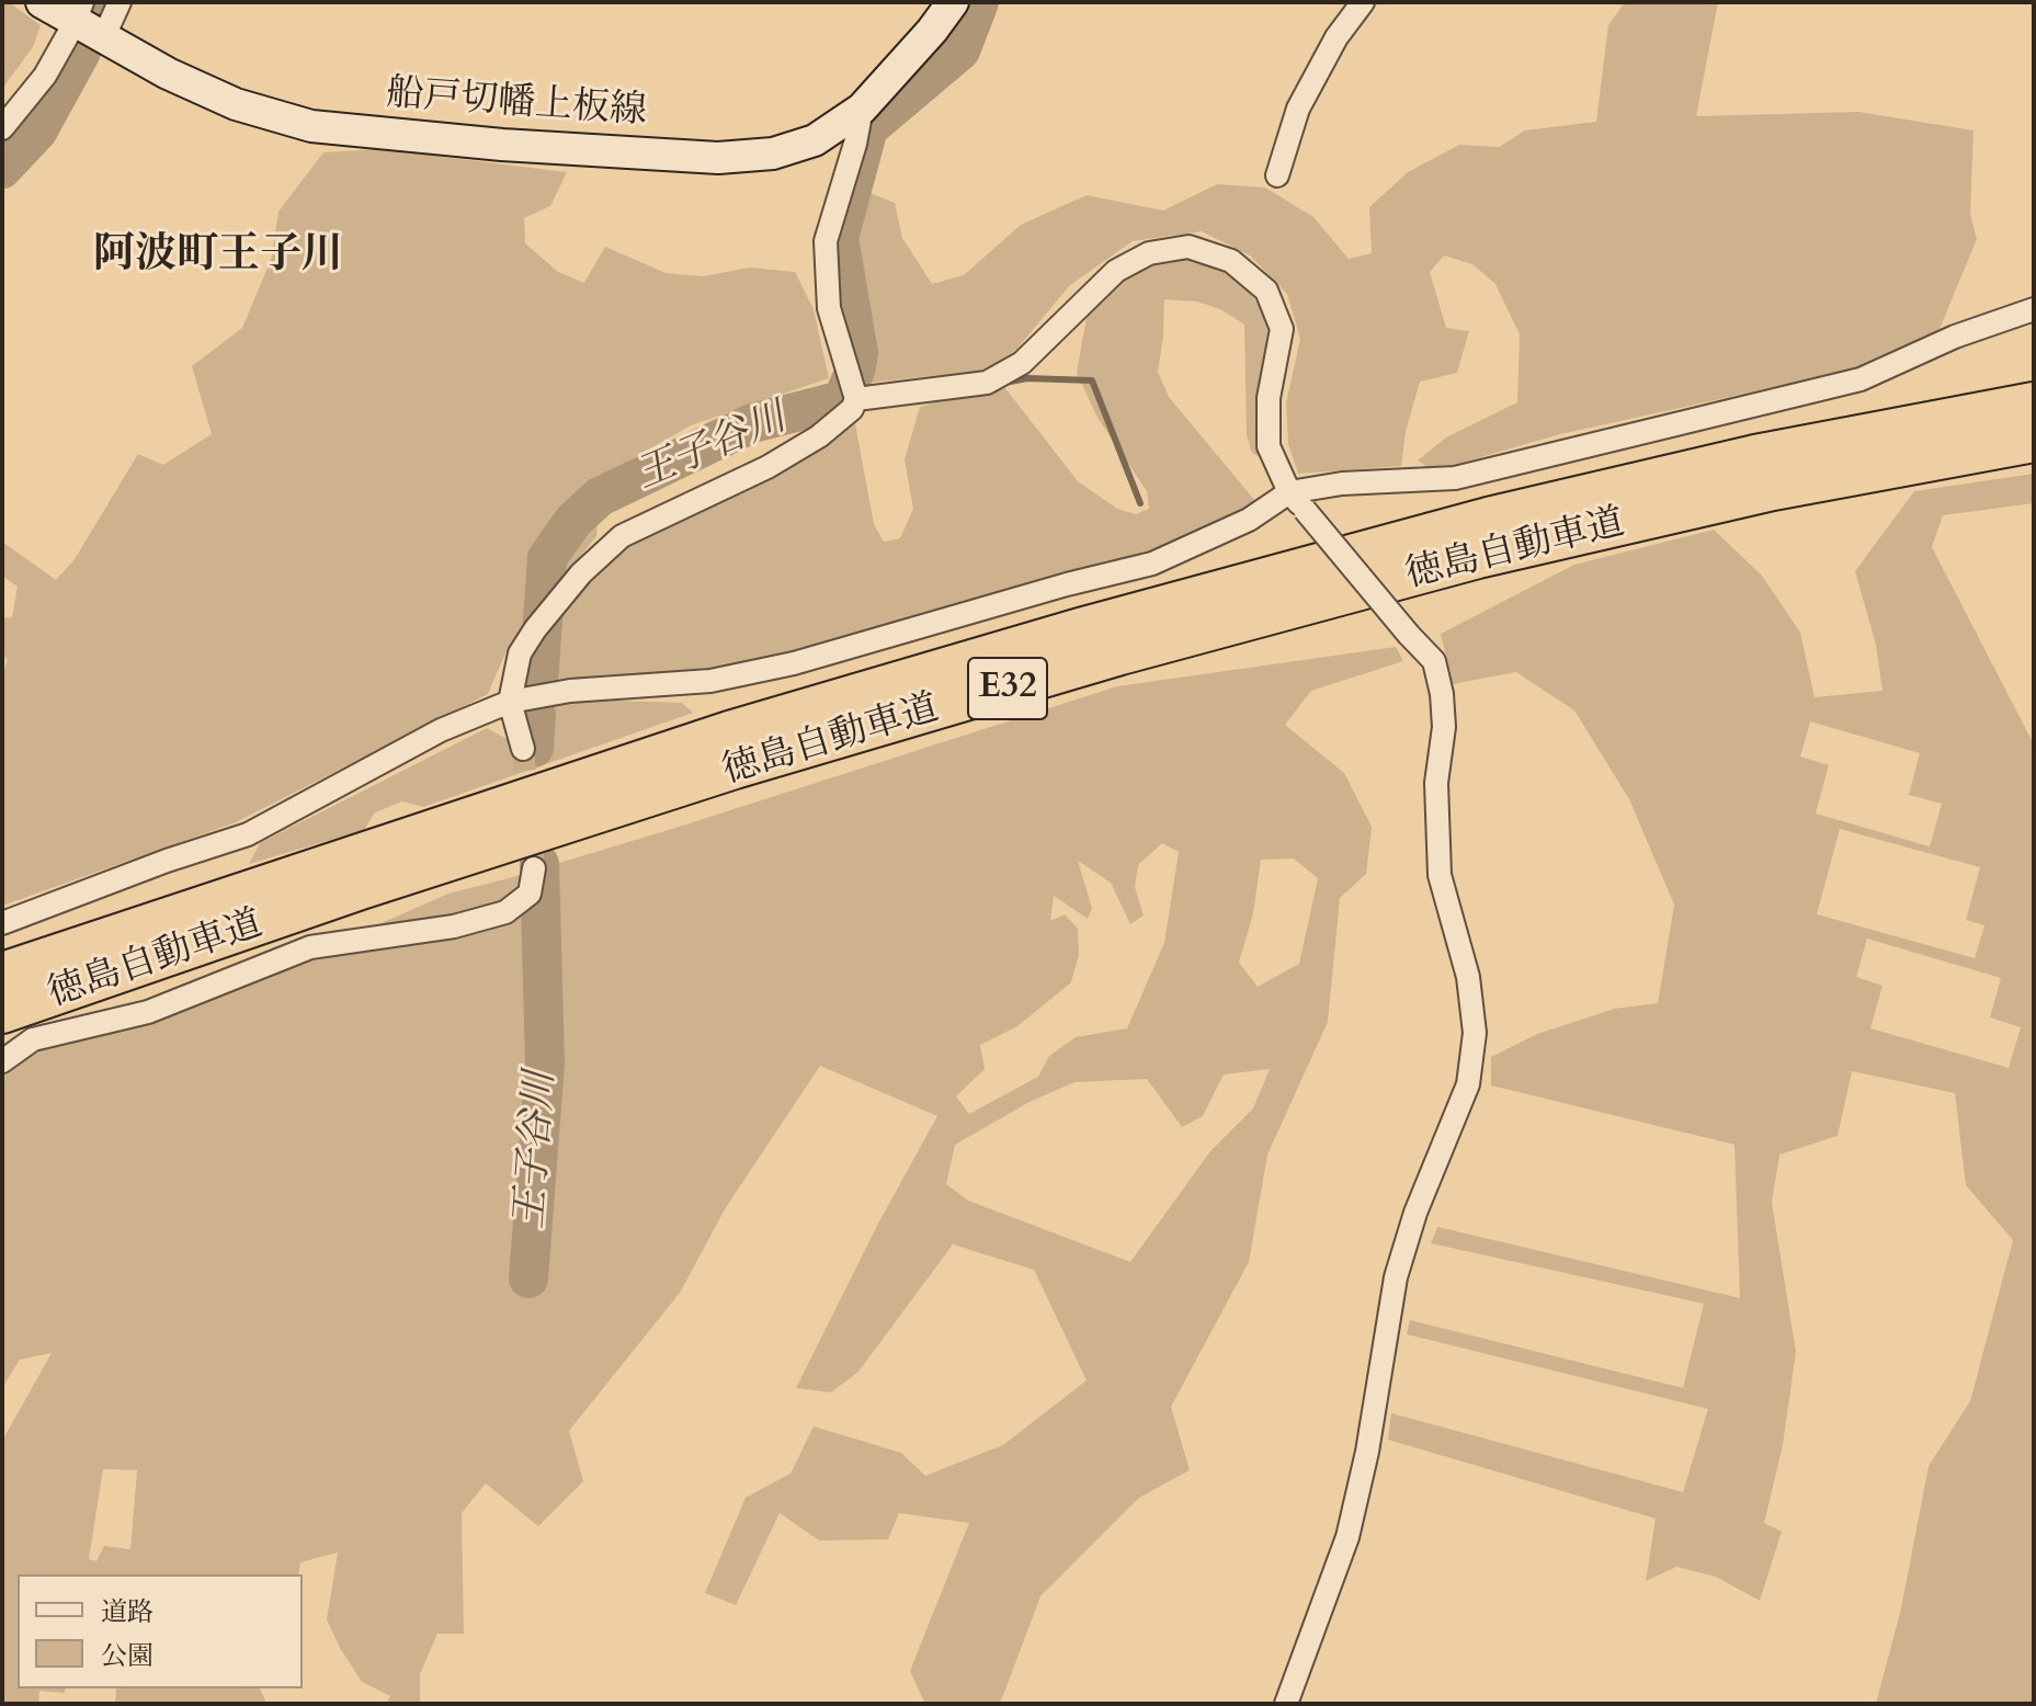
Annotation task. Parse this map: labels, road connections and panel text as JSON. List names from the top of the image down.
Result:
{
  "streets": {
    "highway": ["徳島自動車道", "E32"],
    "main road": ["船戸切幡上板線"]
  },
  "districts": ["阿波町王子川"],
  "water": ["王子谷川"],
  "legend": ["道路", "公園"]
}
